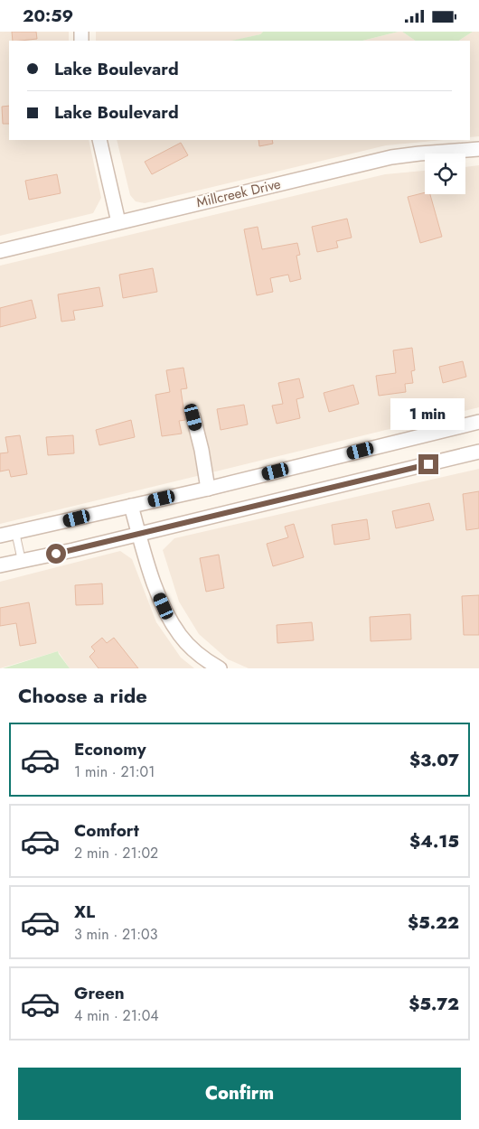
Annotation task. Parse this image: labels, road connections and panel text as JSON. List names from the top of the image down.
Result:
{
  "streets": {
    "street": ["Millcreek Drive"]
  },
  "page": {
    "status": "20:59",
    "banner": ["Lake Boulevard", "Lake Boulevard"],
    "bubble": "1 min",
    "heading": "Choose a ride",
    "list": [
      {
        "name": "Economy",
        "note": "1 min · 21:01",
        "value": "$3.07"
      },
      {
        "name": "Comfort",
        "note": "2 min · 21:02",
        "value": "$4.15"
      },
      {
        "name": "XL",
        "note": "3 min · 21:03",
        "value": "$5.22"
      },
      {
        "name": "Green",
        "note": "4 min · 21:04",
        "value": "$5.72"
      }
    ],
    "buttons": "Confirm"
  }
}
